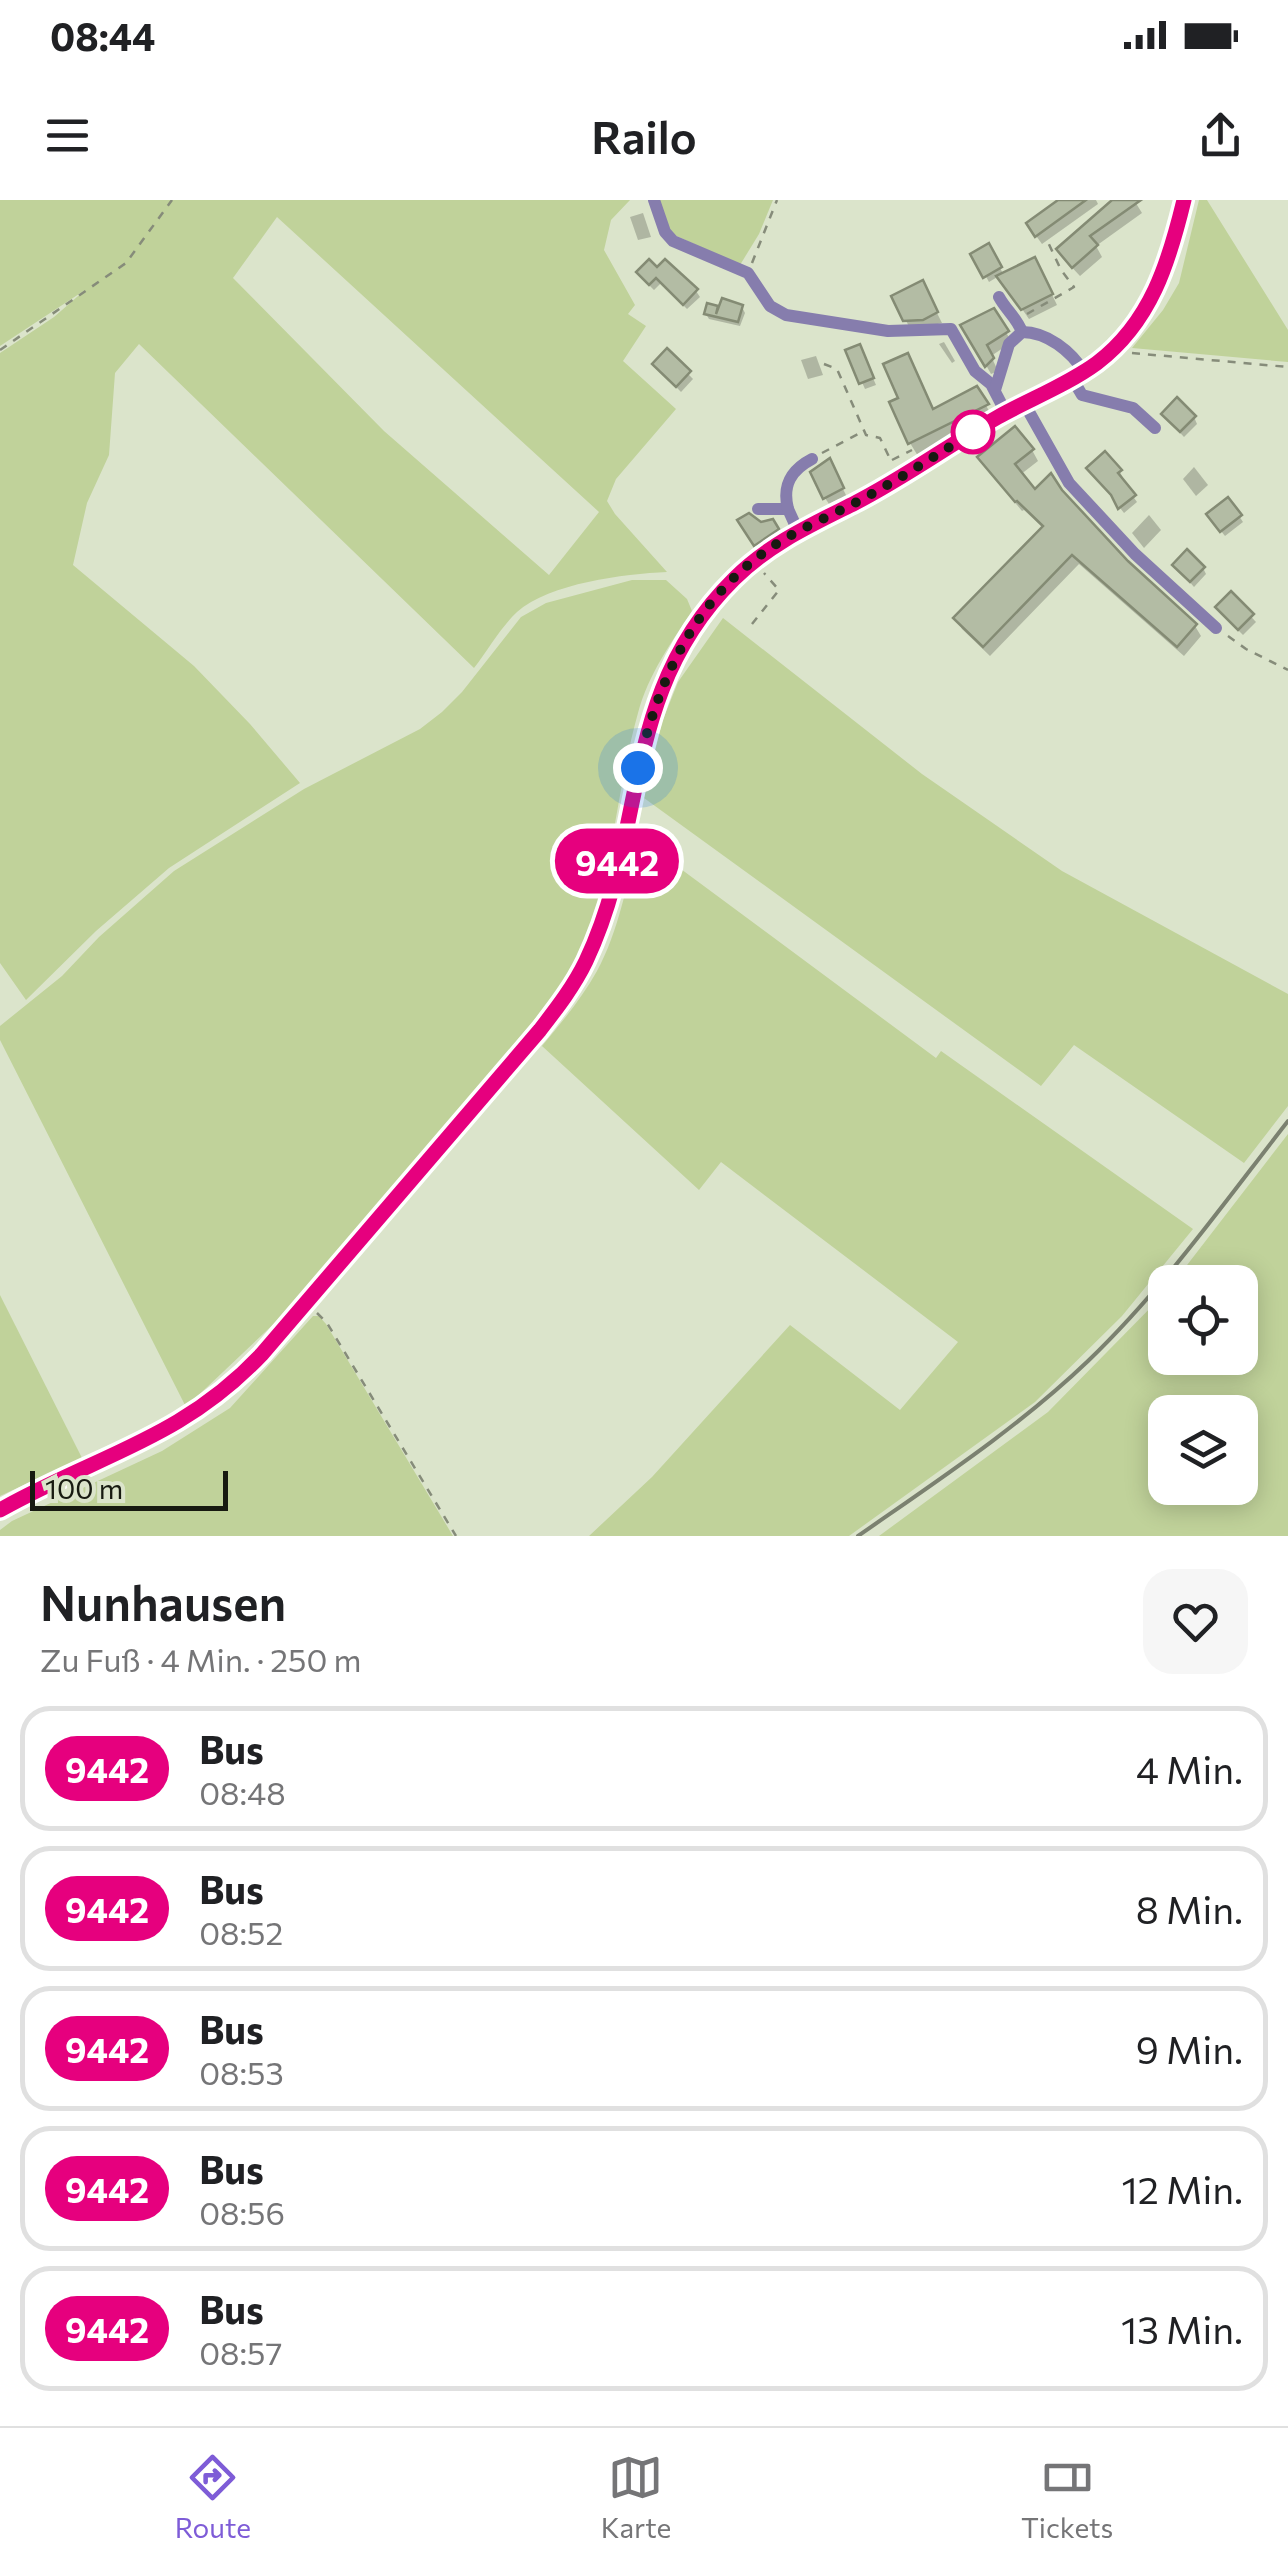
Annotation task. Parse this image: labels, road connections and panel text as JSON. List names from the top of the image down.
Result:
{
  "lines": ["bus line 9442"],
  "scale_bar": "100 m",
  "page": {
    "status": "08:44",
    "header": "Railo",
    "on_map": "9442",
    "scale": "100 m",
    "heading": ["Nunhausen", "Zu Fuß · 4 Min. · 250 m"],
    "list": [
      {
        "mark": "9442",
        "name": "Bus",
        "note": "08:48",
        "value": "4 Min."
      },
      {
        "mark": "9442",
        "name": "Bus",
        "note": "08:52",
        "value": "8 Min."
      },
      {
        "mark": "9442",
        "name": "Bus",
        "note": "08:53",
        "value": "9 Min."
      },
      {
        "mark": "9442",
        "name": "Bus",
        "note": "08:56",
        "value": "12 Min."
      },
      {
        "mark": "9442",
        "name": "Bus",
        "note": "08:57",
        "value": "13 Min."
      }
    ],
    "tabs": ["Route", "Karte", "Tickets"]
  }
}
